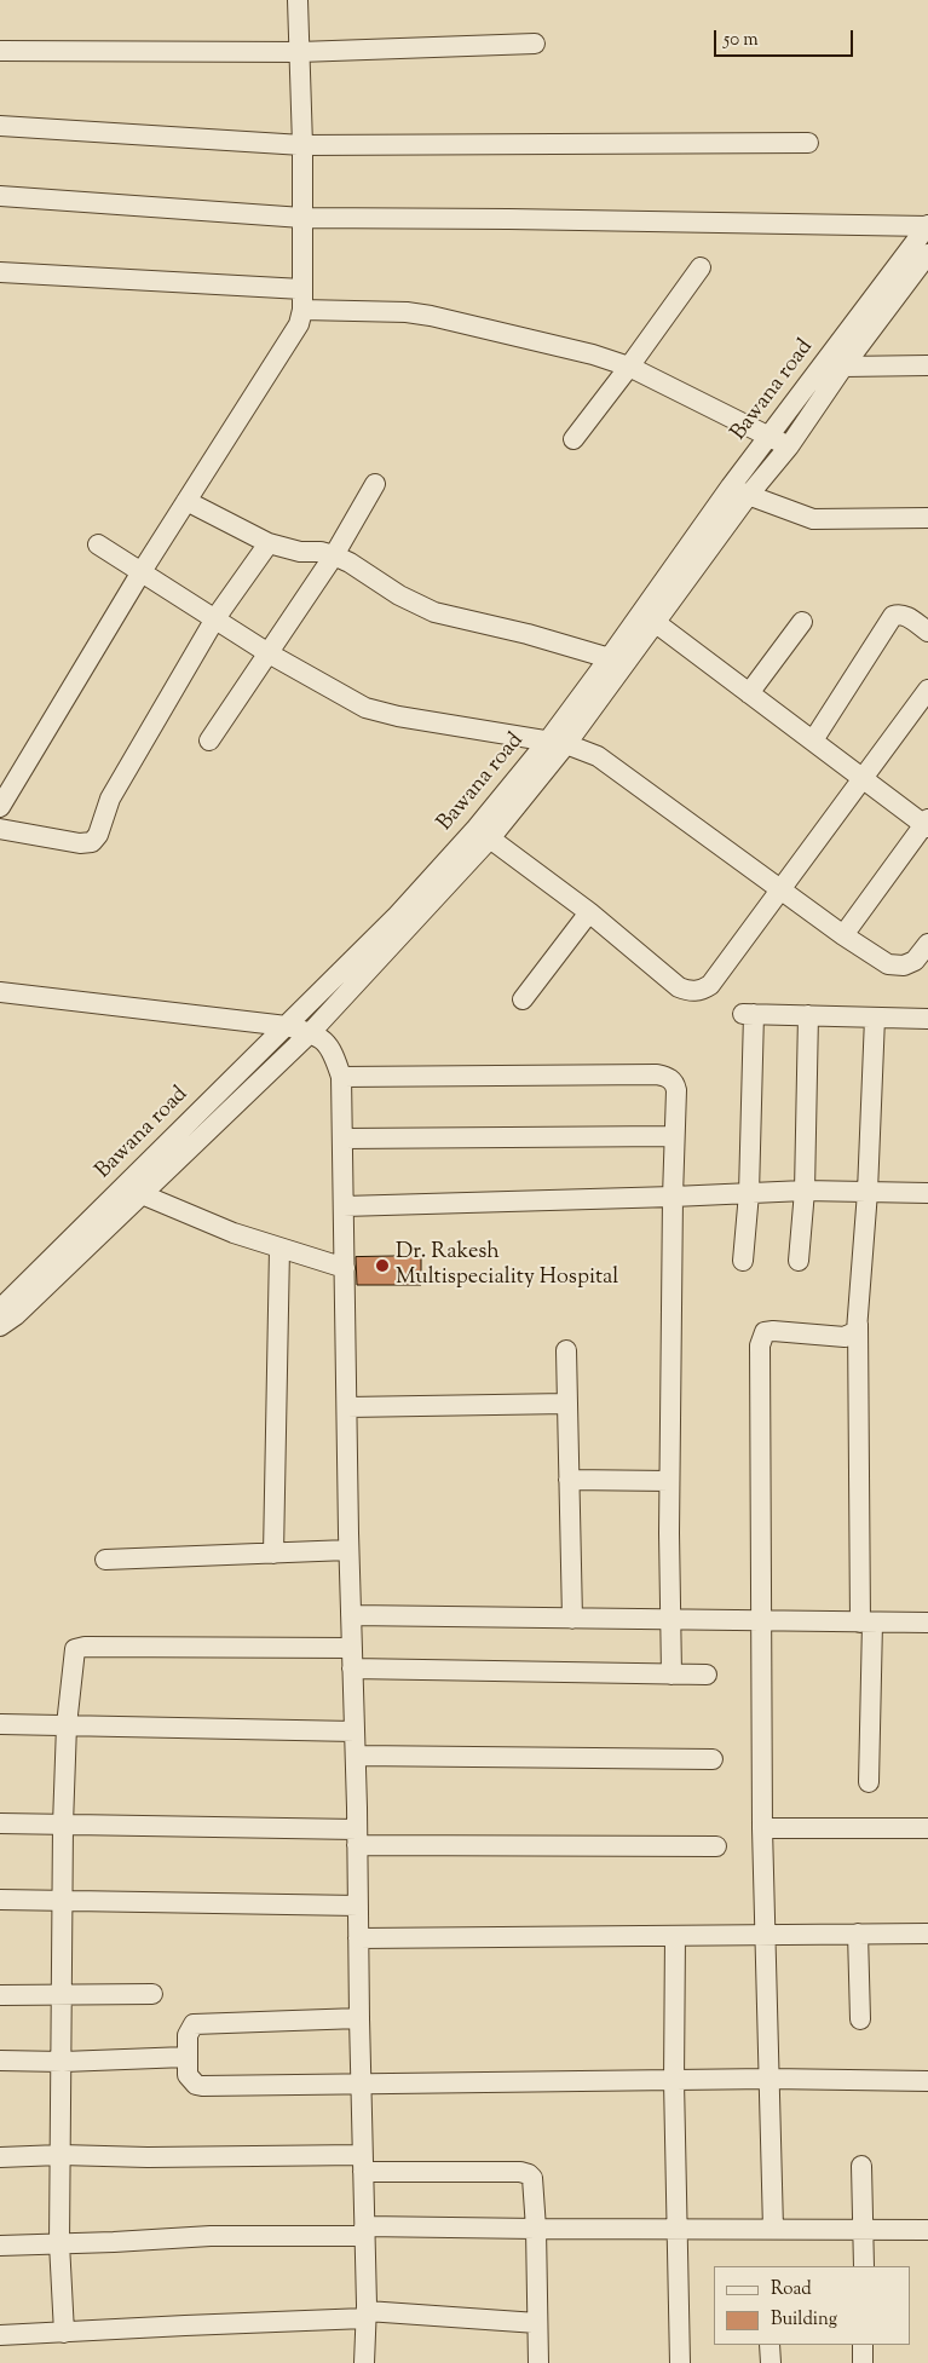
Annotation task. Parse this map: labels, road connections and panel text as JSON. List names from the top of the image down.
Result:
{
  "streets": {
    "street": ["Bawana road"]
  },
  "places": ["Dr. Rakesh Multispeciality Hospital"],
  "legend": ["Road", "Building"],
  "scale_bar": "50 m"
}
